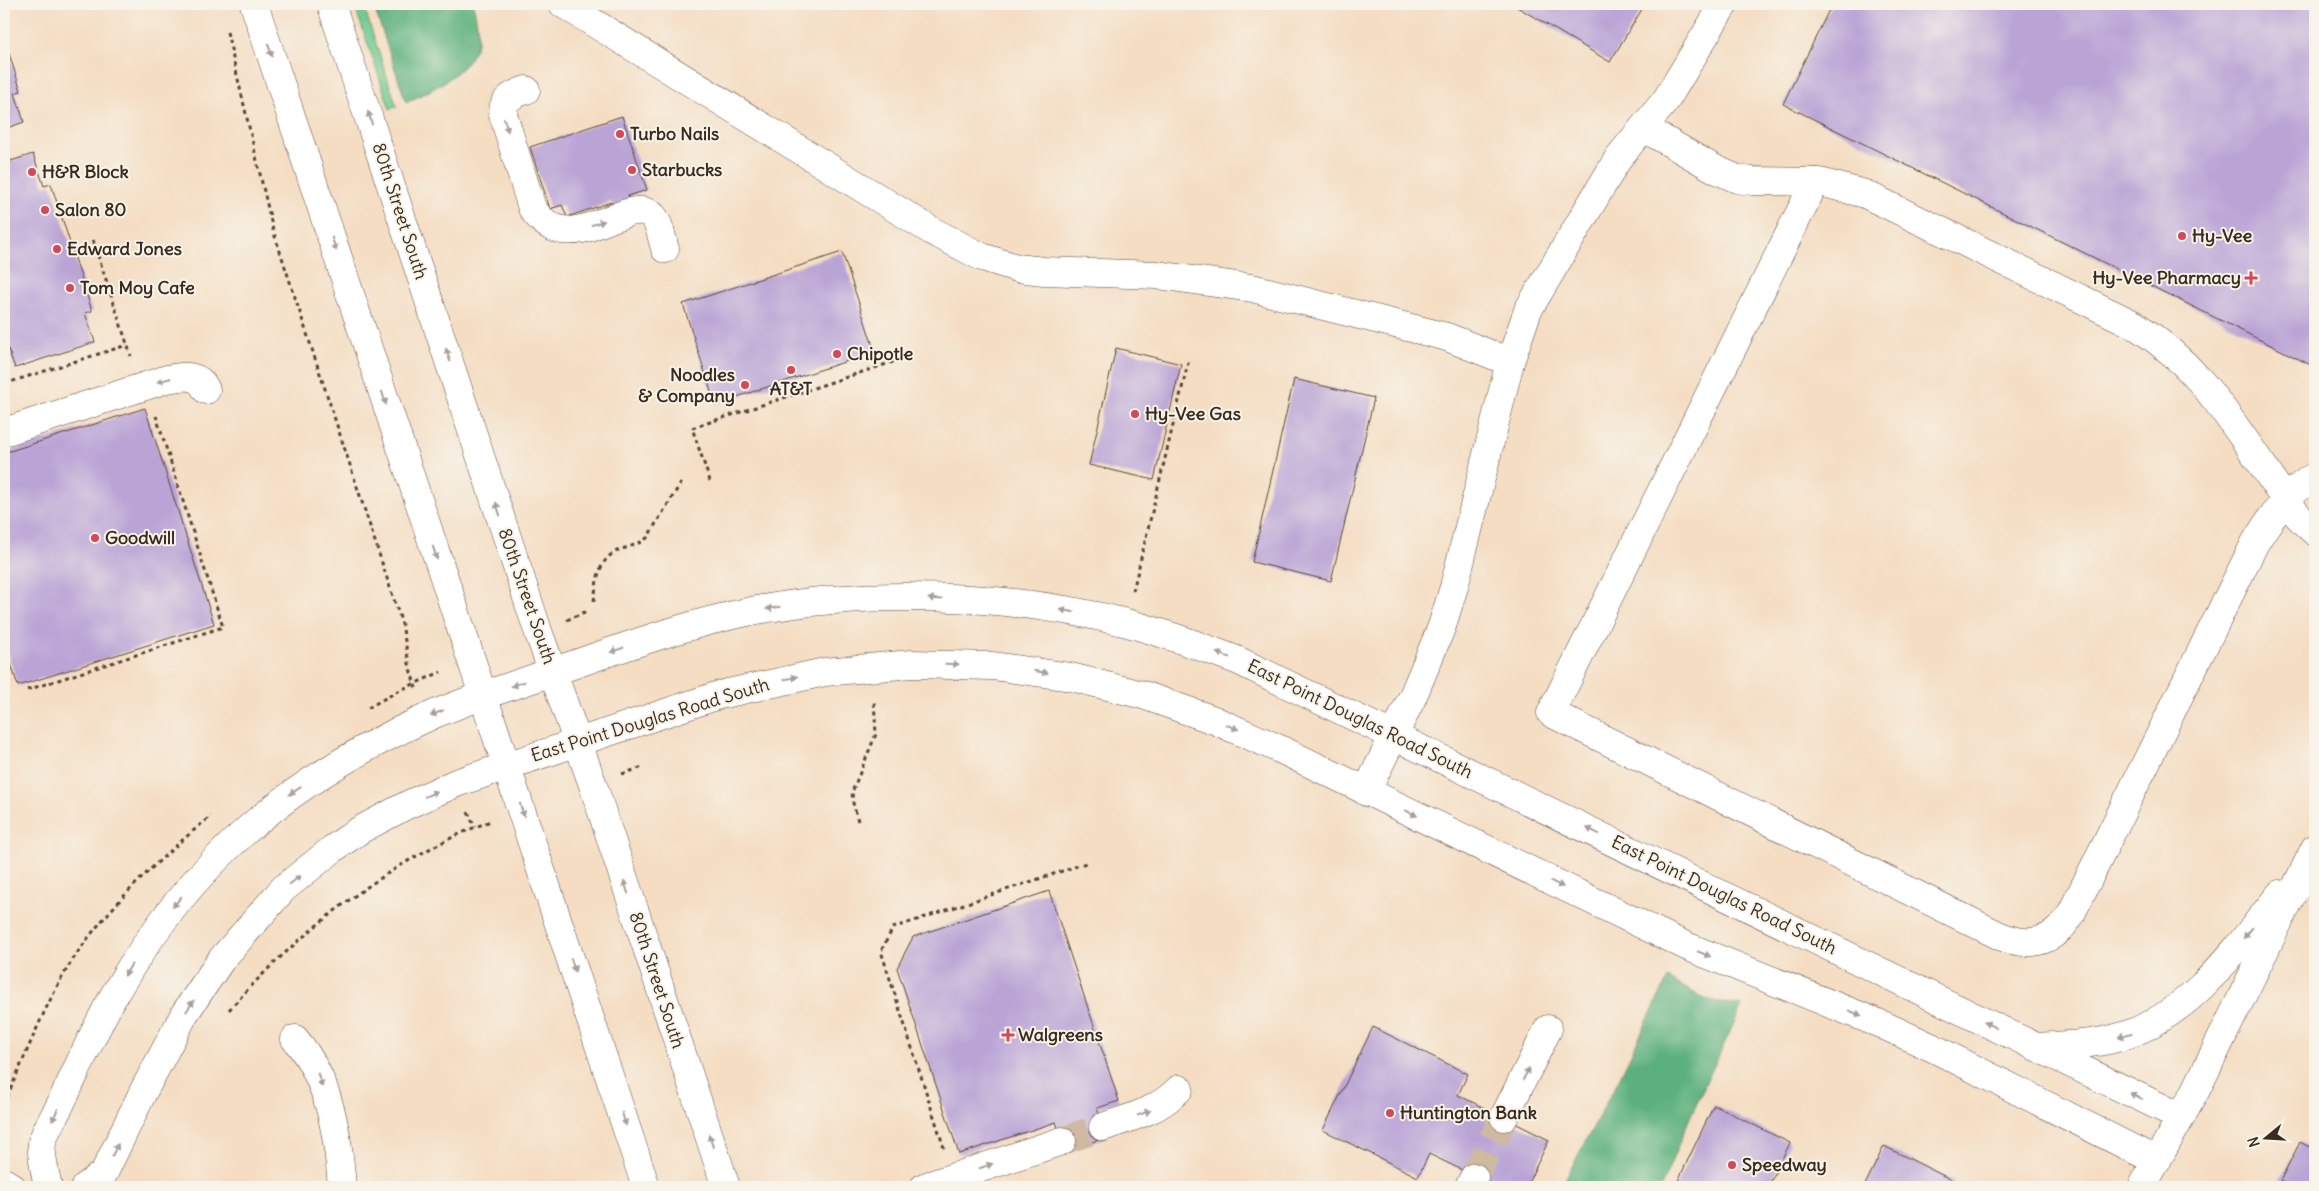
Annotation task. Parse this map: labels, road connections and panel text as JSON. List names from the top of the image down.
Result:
{
  "streets": {
    "street": ["80th Street South", "East Point Douglas Road South"]
  },
  "crossings": [
    ["80th Street South", "East Point Douglas Road South"]
  ],
  "places": {
    "other": [
      "Turbo Nails",
      "Starbucks",
      "H&R Block",
      "Salon 80",
      "Hy-Vee",
      "Edward Jones",
      "Tom Moy Cafe",
      "Chipotle",
      "AT&T",
      "Noodles & Company",
      "Hy-Vee Gas",
      "Goodwill",
      "Huntington Bank",
      "Speedway"
    ],
    "health": ["Hy-Vee Pharmacy", "Walgreens"]
  },
  "north": "left"
}
